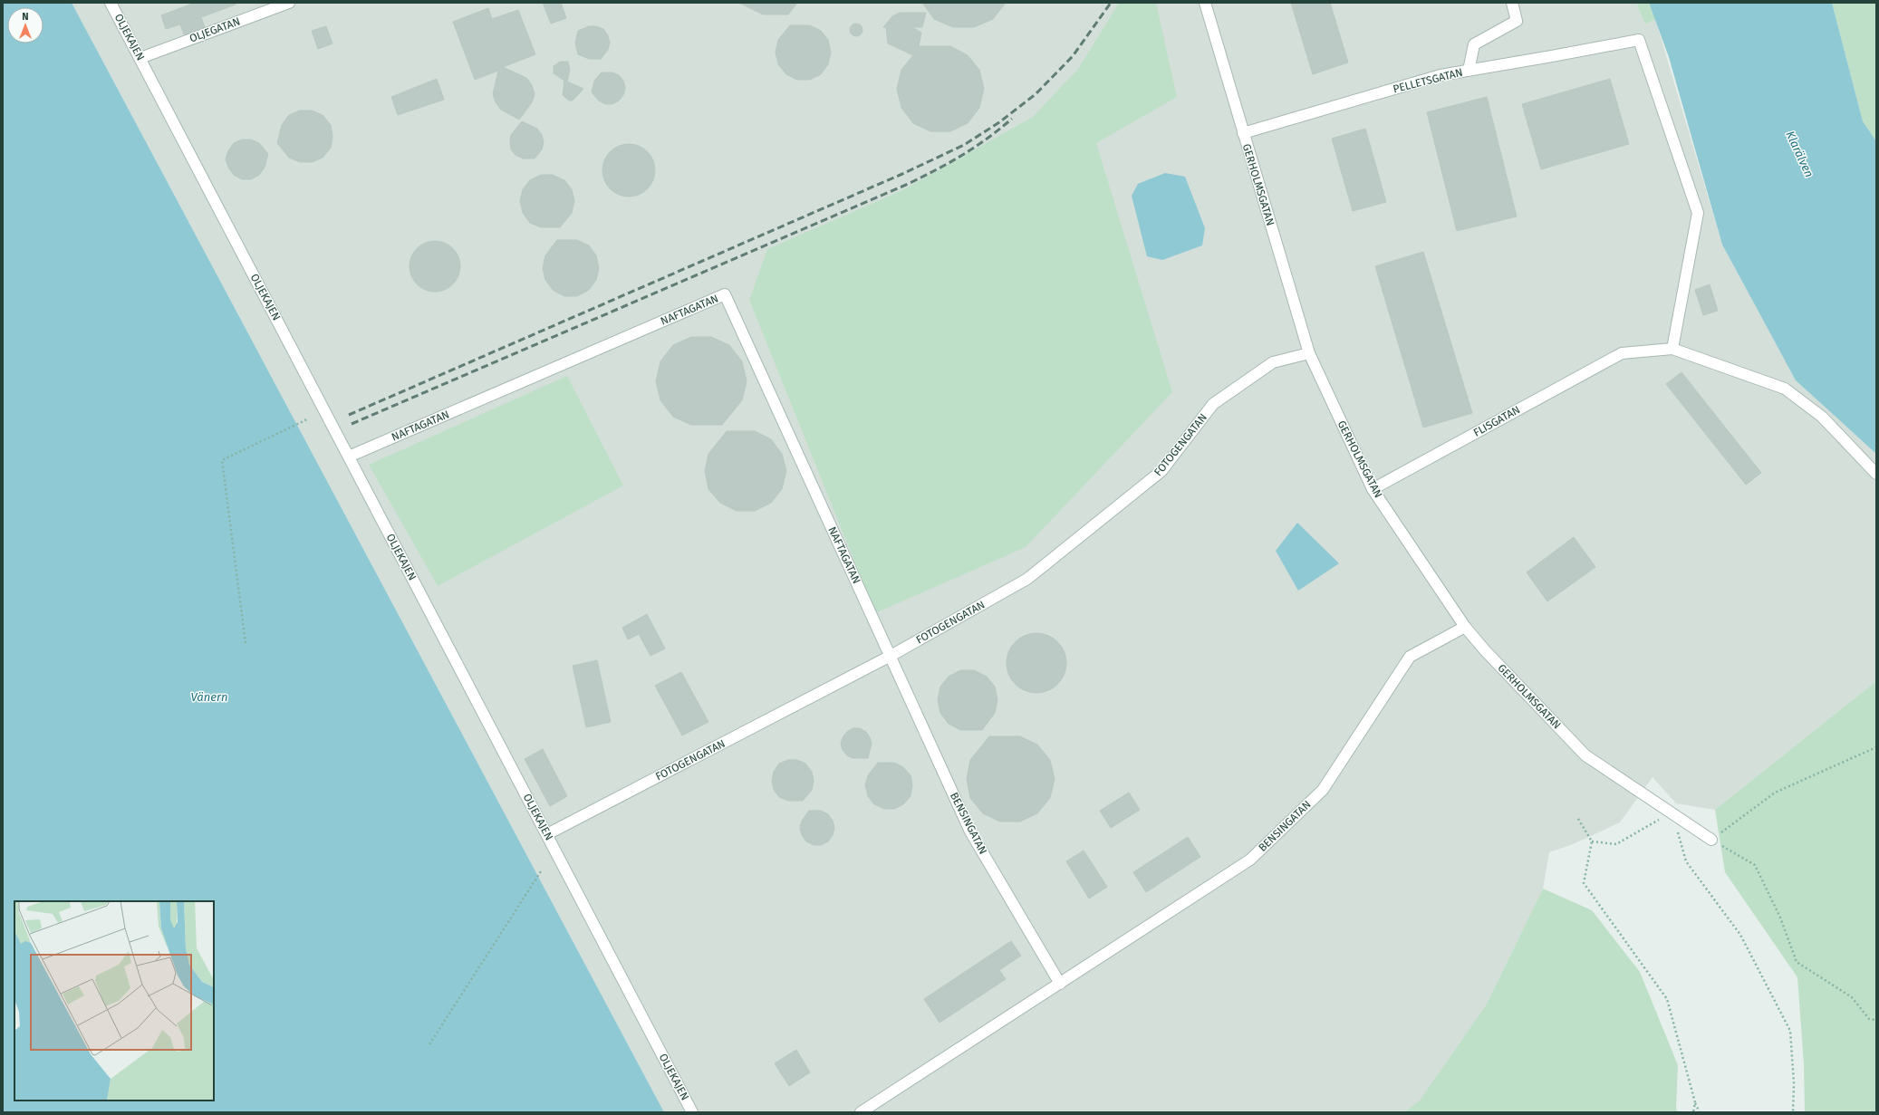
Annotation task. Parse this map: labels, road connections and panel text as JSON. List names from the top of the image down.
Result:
{
  "streets": {
    "lane": [
      "OLJEGATAN",
      "OLJEKAJEN",
      "PELLETSGATAN",
      "GERHOLMSGATAN",
      "NAFTAGATAN",
      "FLISGATAN",
      "FOTOGENGATAN",
      "BENSINGATAN"
    ]
  },
  "crossings": [
    ["OLJEGATAN", "OLJEKAJEN"],
    ["OLJEKAJEN", "NAFTAGATAN"],
    ["OLJEKAJEN", "FOTOGENGATAN"],
    ["PELLETSGATAN", "GERHOLMSGATAN"],
    ["PELLETSGATAN", "FLISGATAN"],
    ["GERHOLMSGATAN", "FLISGATAN"],
    ["GERHOLMSGATAN", "FOTOGENGATAN"],
    ["GERHOLMSGATAN", "BENSINGATAN"],
    ["NAFTAGATAN", "FOTOGENGATAN"],
    ["NAFTAGATAN", "BENSINGATAN"],
    ["FOTOGENGATAN", "BENSINGATAN"]
  ],
  "water": ["Klarälven", "Vänern"],
  "north": "top"
}
